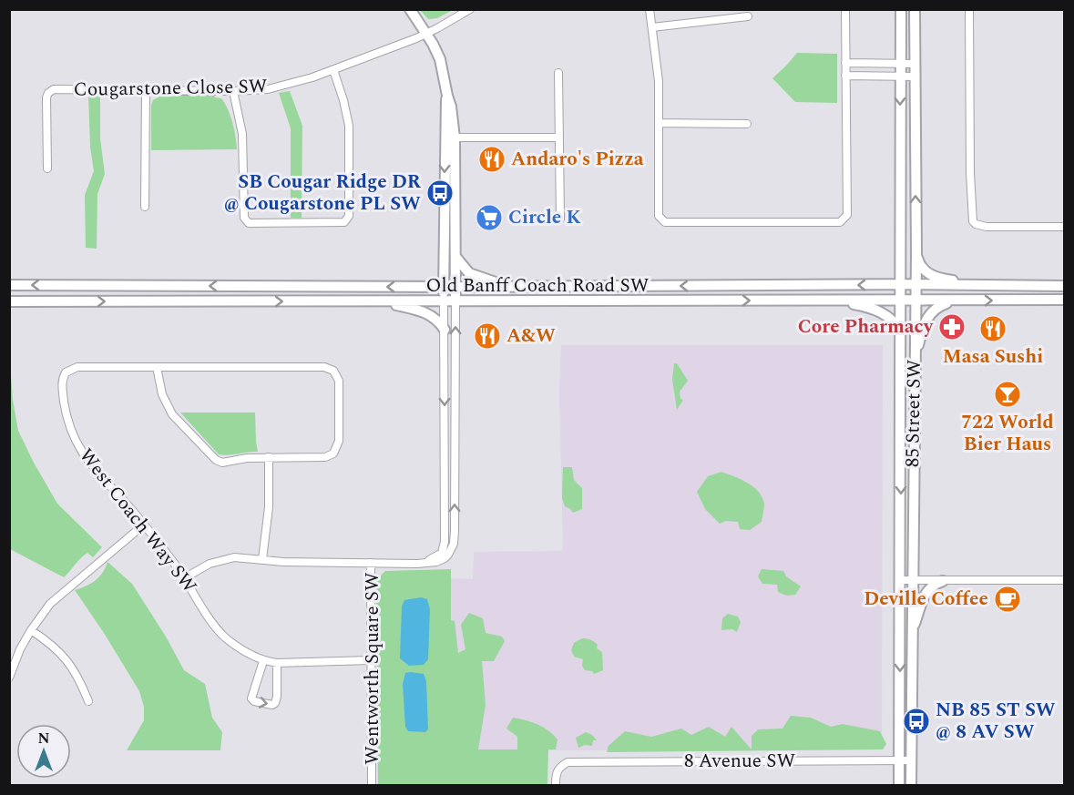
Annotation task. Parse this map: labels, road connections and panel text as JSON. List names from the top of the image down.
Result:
{
  "streets": {
    "main road": ["Old Banff Coach Road SW", "85 Street SW"],
    "street": [
      "Cougarstone Close SW",
      "West Coach Way SW",
      "Wentworth Square SW",
      "8 Avenue SW"
    ]
  },
  "crossings": [
    ["Old Banff Coach Road SW", "85 Street SW"],
    ["85 Street SW", "8 Avenue SW"],
    ["West Coach Way SW", "Wentworth Square SW"]
  ],
  "places": {
    "restaurant": ["Andaro's Pizza", "Masa Sushi", "A&W"],
    "bus stop": ["SB Cougar Ridge DR @ Cougarstone PL SW", "NB 85 ST SW @ 8 AV SW"],
    "supermarket": ["Circle K"],
    "pharmacy": ["Core Pharmacy"],
    "bar": ["722 World Bier Haus"],
    "cafe": ["Deville Coffee"]
  },
  "north": "top"
}
